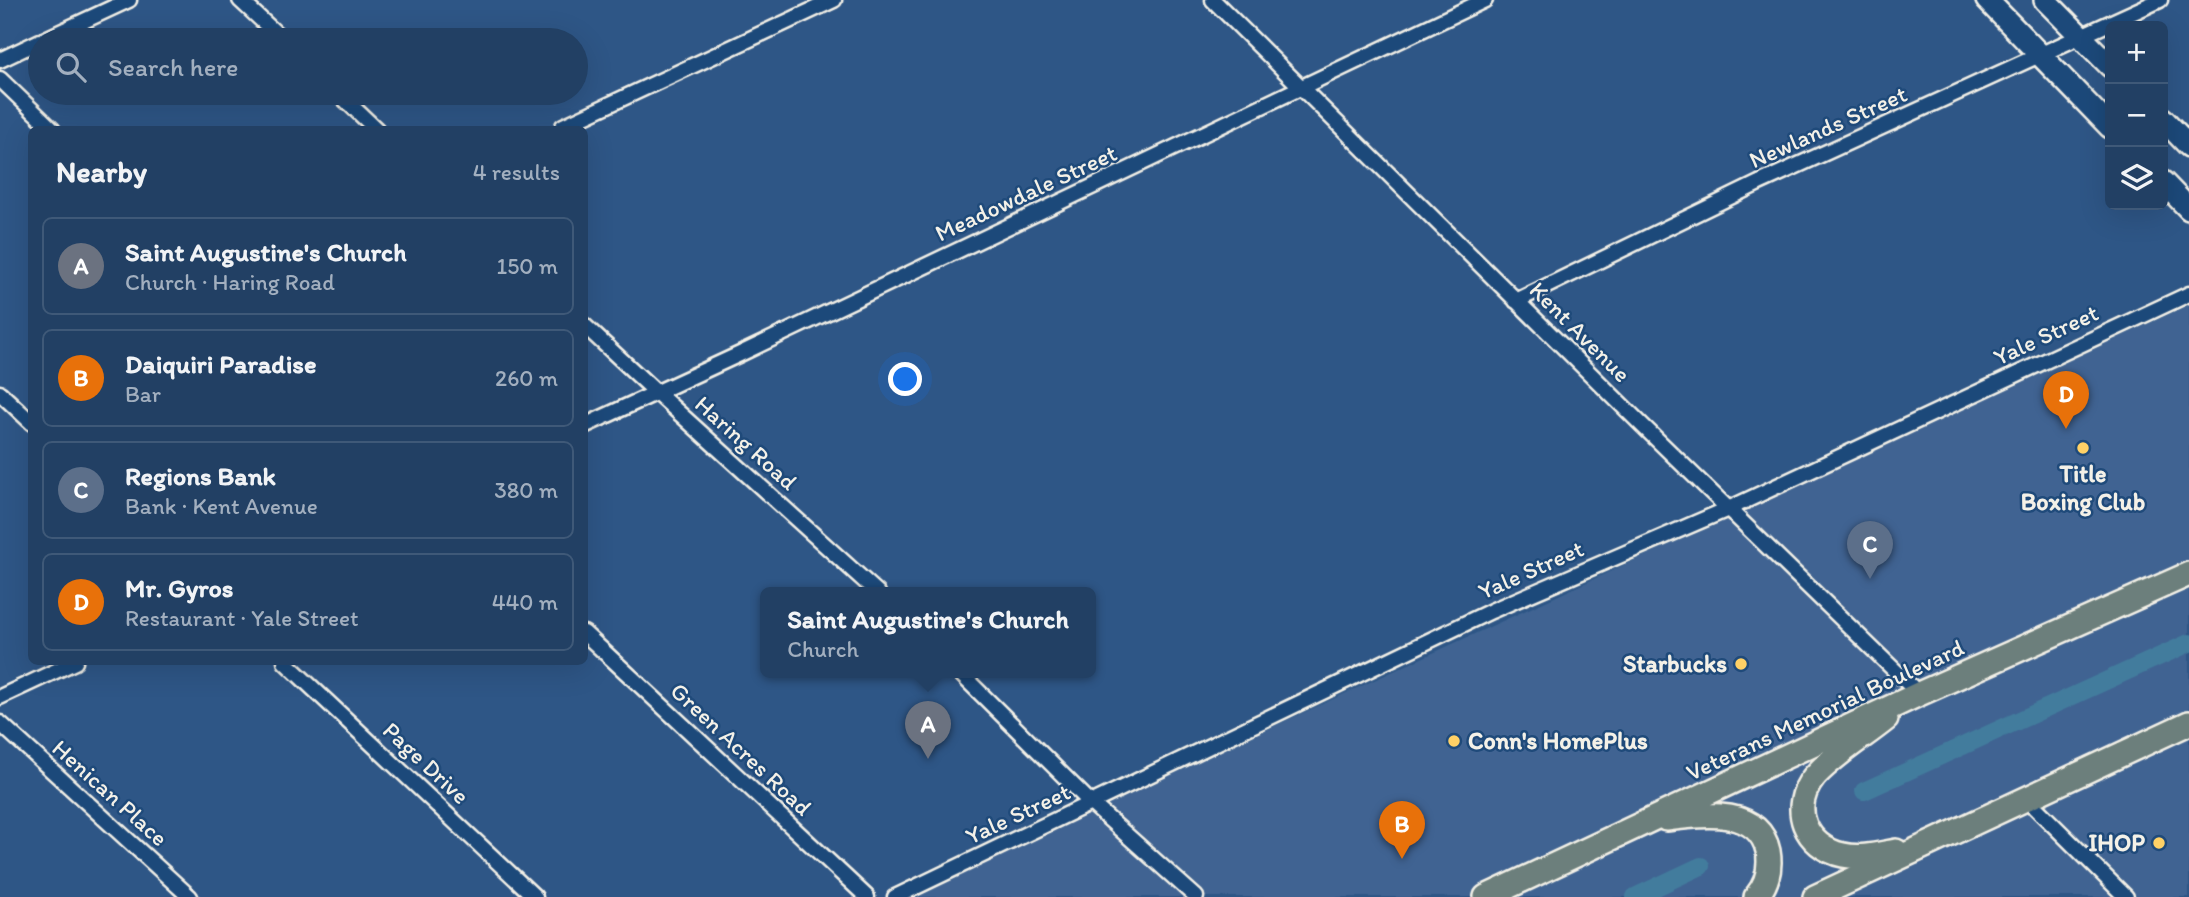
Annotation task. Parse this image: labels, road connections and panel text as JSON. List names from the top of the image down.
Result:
{
  "streets": {
    "main road": ["Veterans Memorial Boulevard"],
    "street": [
      "Newlands Street",
      "Meadowdale Street",
      "Kent Avenue",
      "Yale Street",
      "Haring Road",
      "Green Acres Road",
      "Page Drive",
      "Henican Place"
    ]
  },
  "crossings": [
    ["Newlands Street", "Kent Avenue"],
    ["Meadowdale Street", "Kent Avenue"],
    ["Meadowdale Street", "Haring Road"],
    ["Kent Avenue", "Yale Street"],
    ["Kent Avenue", "Veterans Memorial Boulevard"]
  ],
  "places": [
    "Title Boxing Club",
    "Starbucks",
    "Conn's HomePlus",
    "IHOP"
  ],
  "page": {
    "map_buttons": ["+", "−"],
    "search": "Search here",
    "heading": ["Nearby", "4 results"],
    "list": [
      {
        "mark": "A",
        "name": "Saint Augustine's Church",
        "note": "Church · Haring Road",
        "value": "150 m"
      },
      {
        "mark": "B",
        "name": "Daiquiri Paradise",
        "note": "Bar",
        "value": "260 m"
      },
      {
        "mark": "C",
        "name": "Regions Bank",
        "note": "Bank · Kent Avenue",
        "value": "380 m"
      },
      {
        "mark": "D",
        "name": "Mr. Gyros",
        "note": "Restaurant · Yale Street",
        "value": "440 m"
      }
    ],
    "pins": [
      "D",
      "C",
      "A",
      "B"
    ],
    "popup": ["Saint Augustine's Church", "Church"]
  }
}
